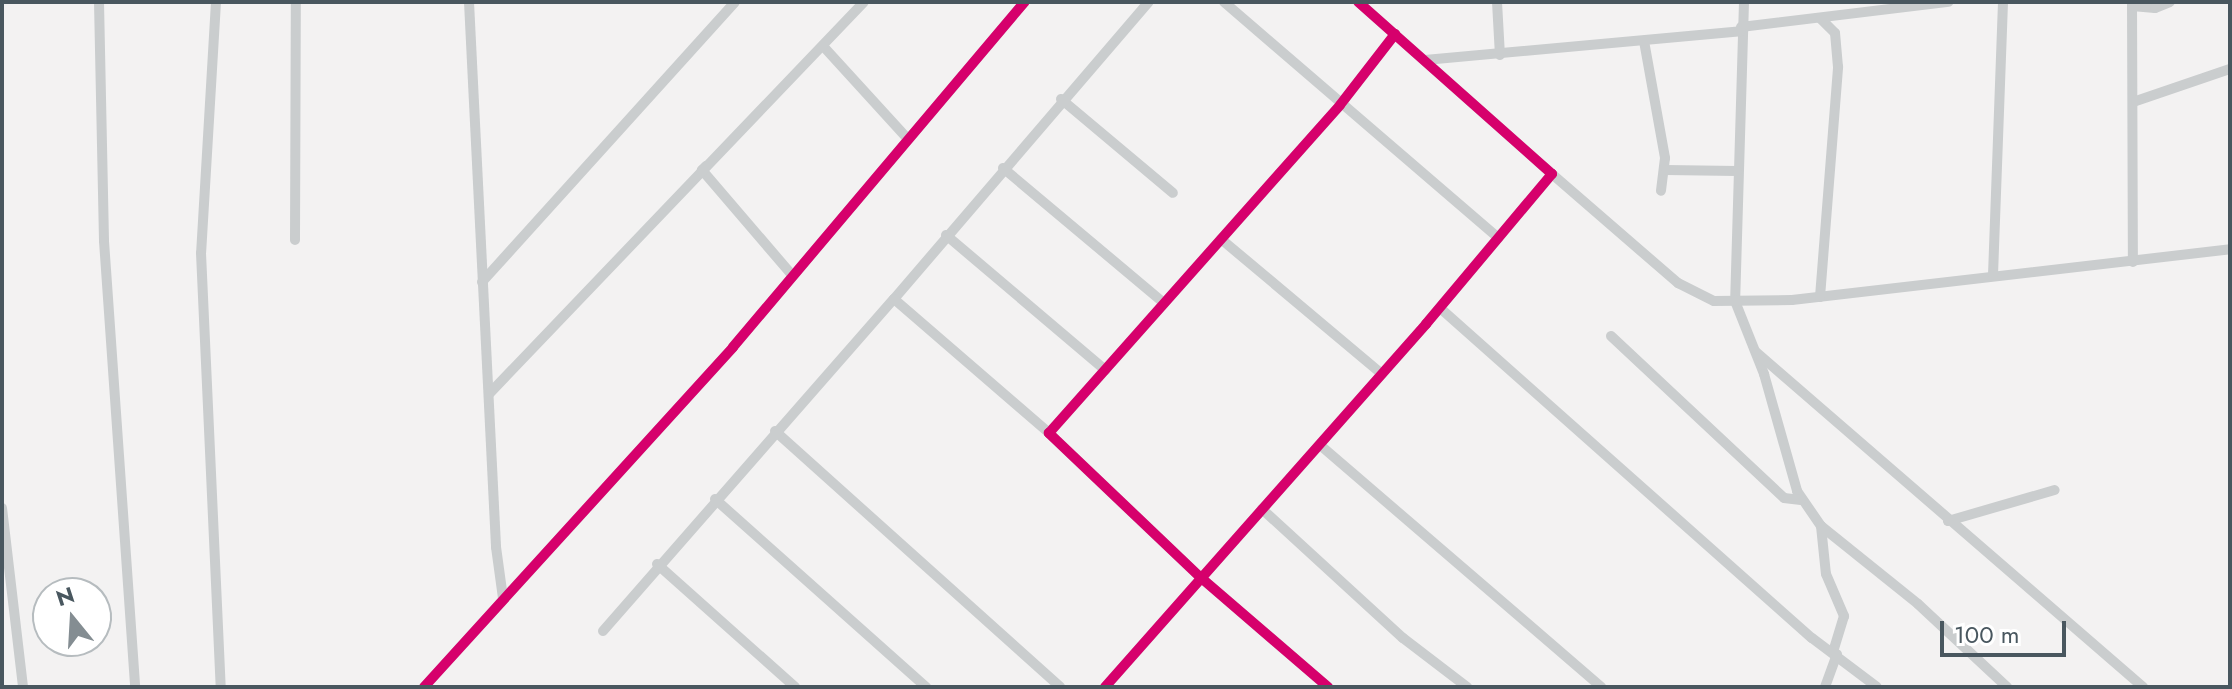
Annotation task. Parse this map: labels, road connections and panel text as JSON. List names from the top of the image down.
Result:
{
  "scale_bar": "100 m",
  "north": "top"
}
